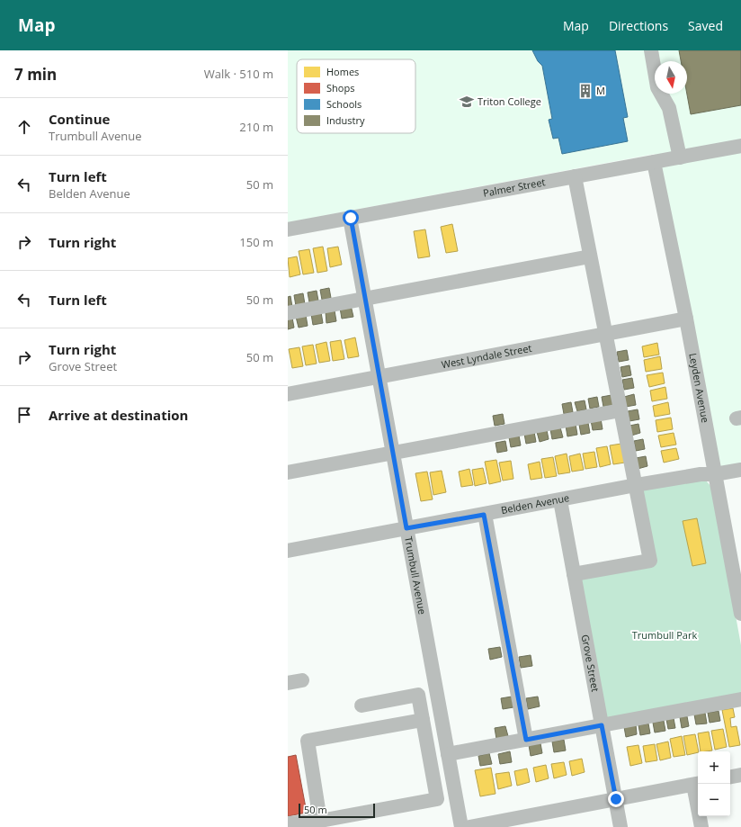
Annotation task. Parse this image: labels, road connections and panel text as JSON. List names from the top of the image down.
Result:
{
  "streets": {
    "street": [
      "Palmer Street",
      "West Lyndale Street",
      "Leyden Avenue",
      "Belden Avenue",
      "Trumbull Avenue",
      "Grove Street"
    ]
  },
  "crossings": [
    ["Palmer Street", "Leyden Avenue"],
    ["Palmer Street", "Trumbull Avenue"],
    ["West Lyndale Street", "Leyden Avenue"],
    ["West Lyndale Street", "Trumbull Avenue"],
    ["Leyden Avenue", "Belden Avenue"],
    ["Belden Avenue", "Trumbull Avenue"],
    ["Belden Avenue", "Grove Street"]
  ],
  "parks": ["Trumbull Park"],
  "places": {
    "building": ["M"],
    "school or university": ["Triton College"]
  },
  "legend": [
    "Homes",
    "Shops",
    "Schools",
    "Industry"
  ],
  "scale_bar": "50 m",
  "north": "bottom",
  "page": {
    "header": "Map",
    "nav": ["Map", "Directions", "Saved"],
    "heading": ["7 min", "Walk · 510 m"],
    "list": [
      ["Continue", "Trumbull Avenue", "210 m"],
      ["Turn left", "Belden Avenue", "50 m"],
      ["Turn right", "150 m"],
      ["Turn left", "50 m"],
      ["Turn right", "Grove Street", "50 m"],
      "Arrive at destination"
    ],
    "map_buttons": ["+", "−"],
    "scale": "50 m"
  }
}
